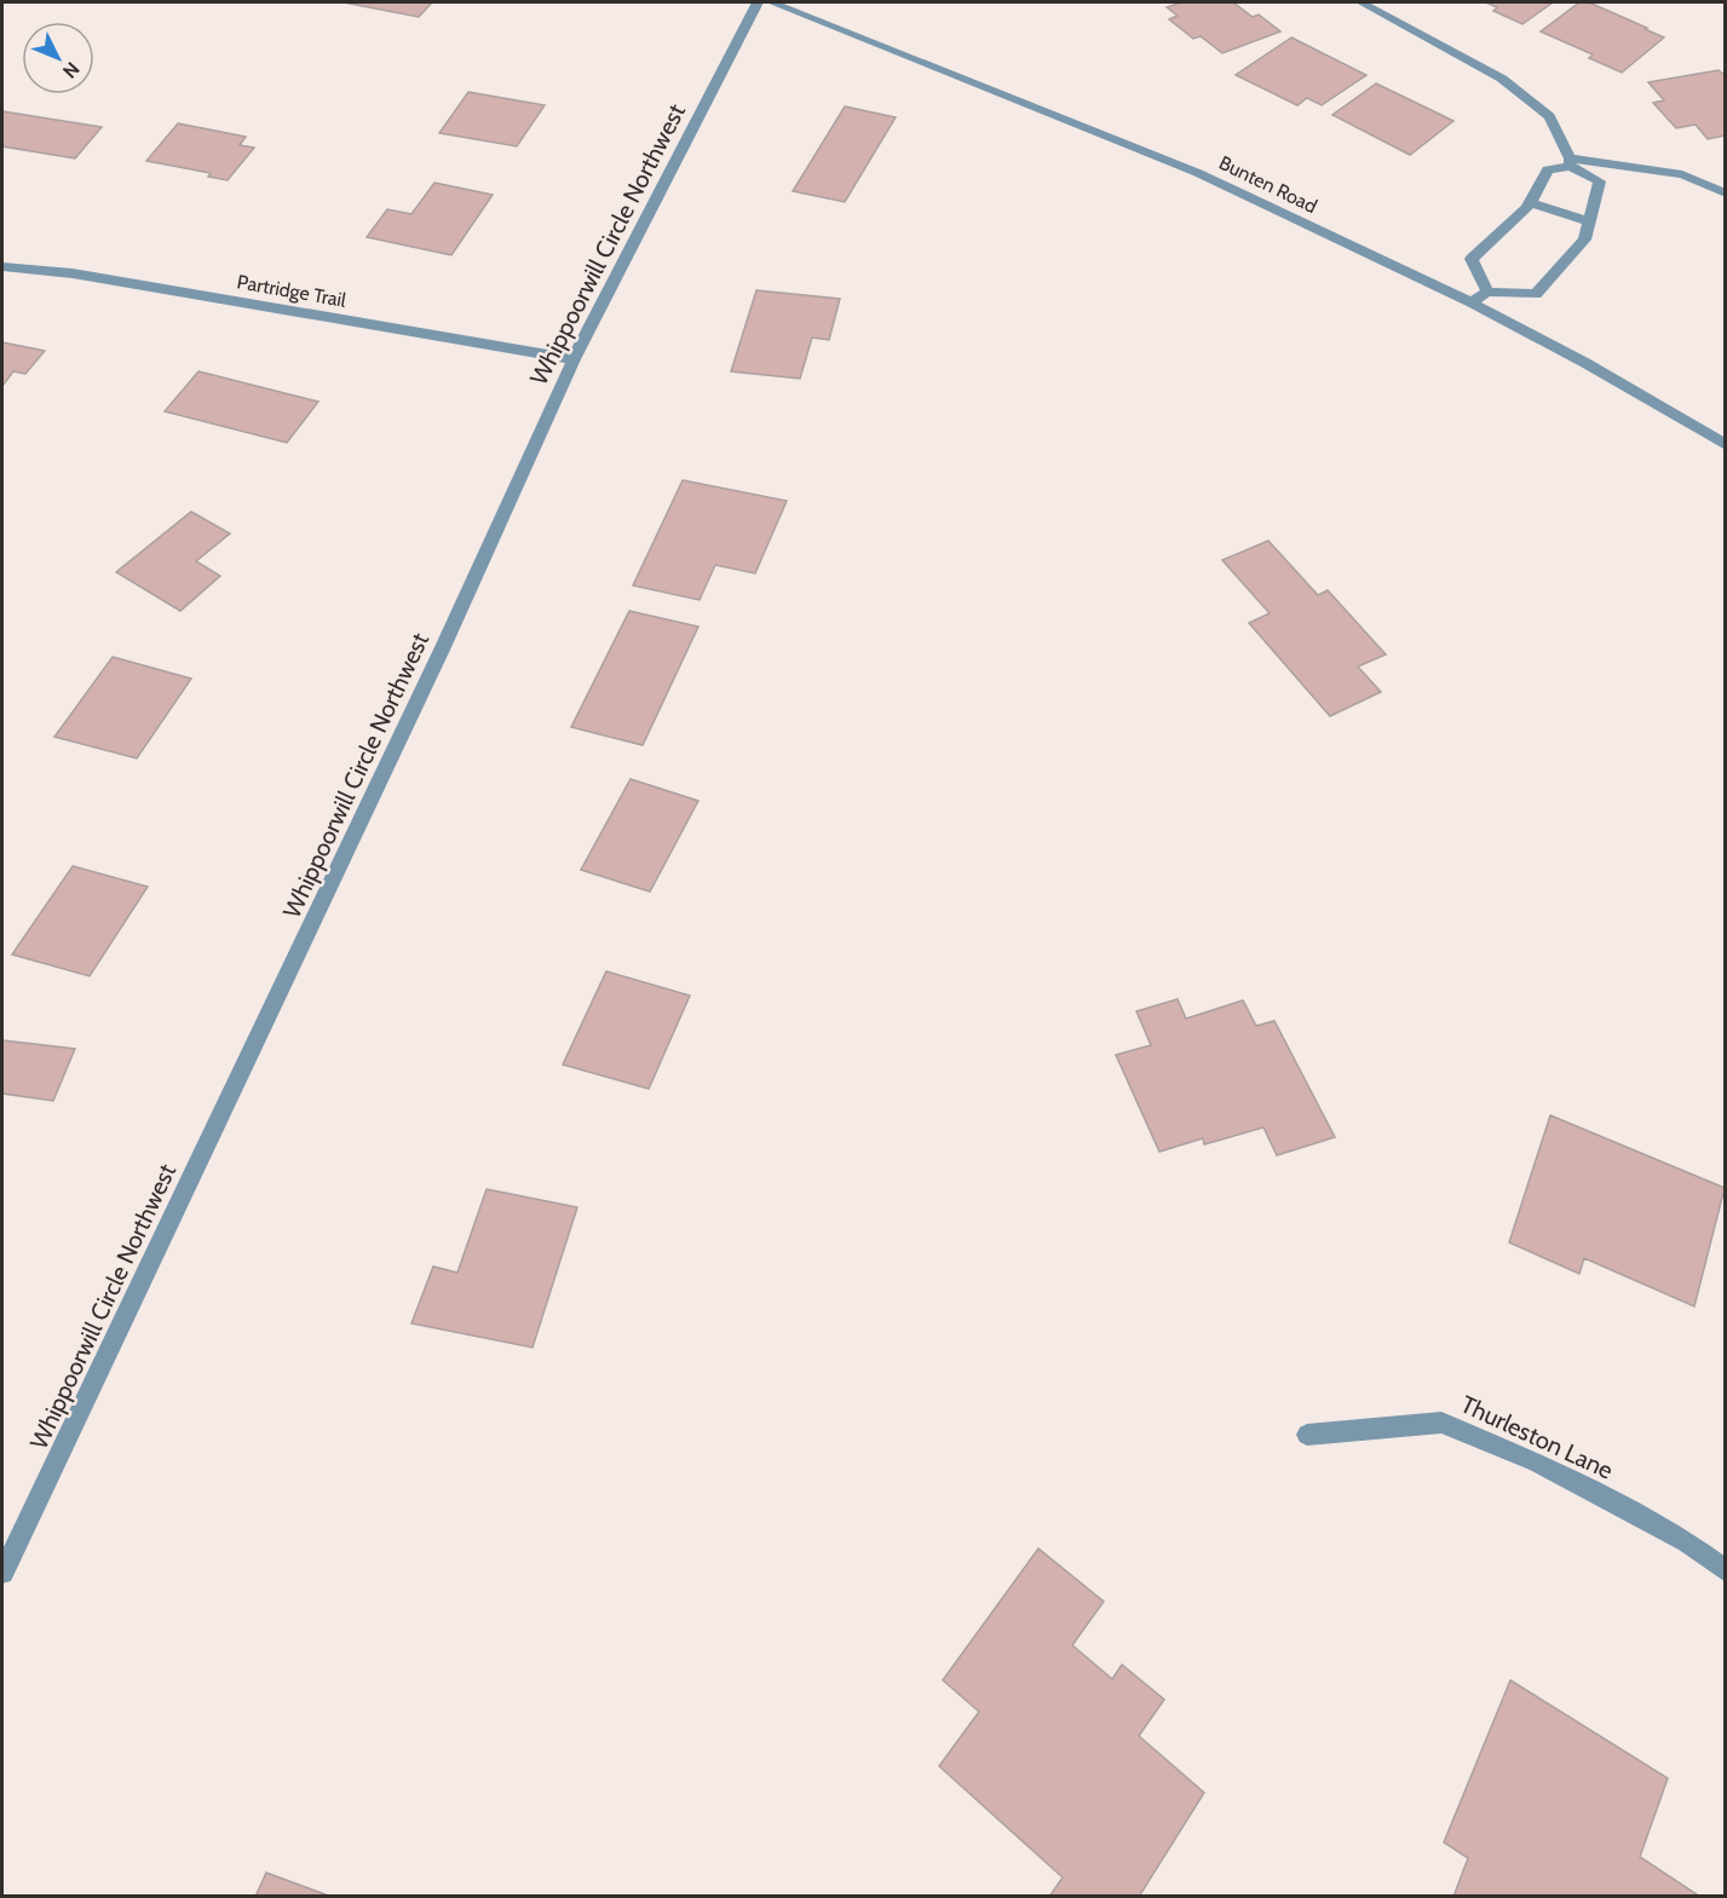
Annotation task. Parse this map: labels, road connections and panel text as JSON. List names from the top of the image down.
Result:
{
  "streets": {
    "street": [
      "Bunten Road",
      "Whippoorwill Circle Northwest",
      "Partridge Trail",
      "Thurleston Lane"
    ]
  },
  "crossings": [
    ["Whippoorwill Circle Northwest", "Partridge Trail"]
  ],
  "north": "bottom right"
}
